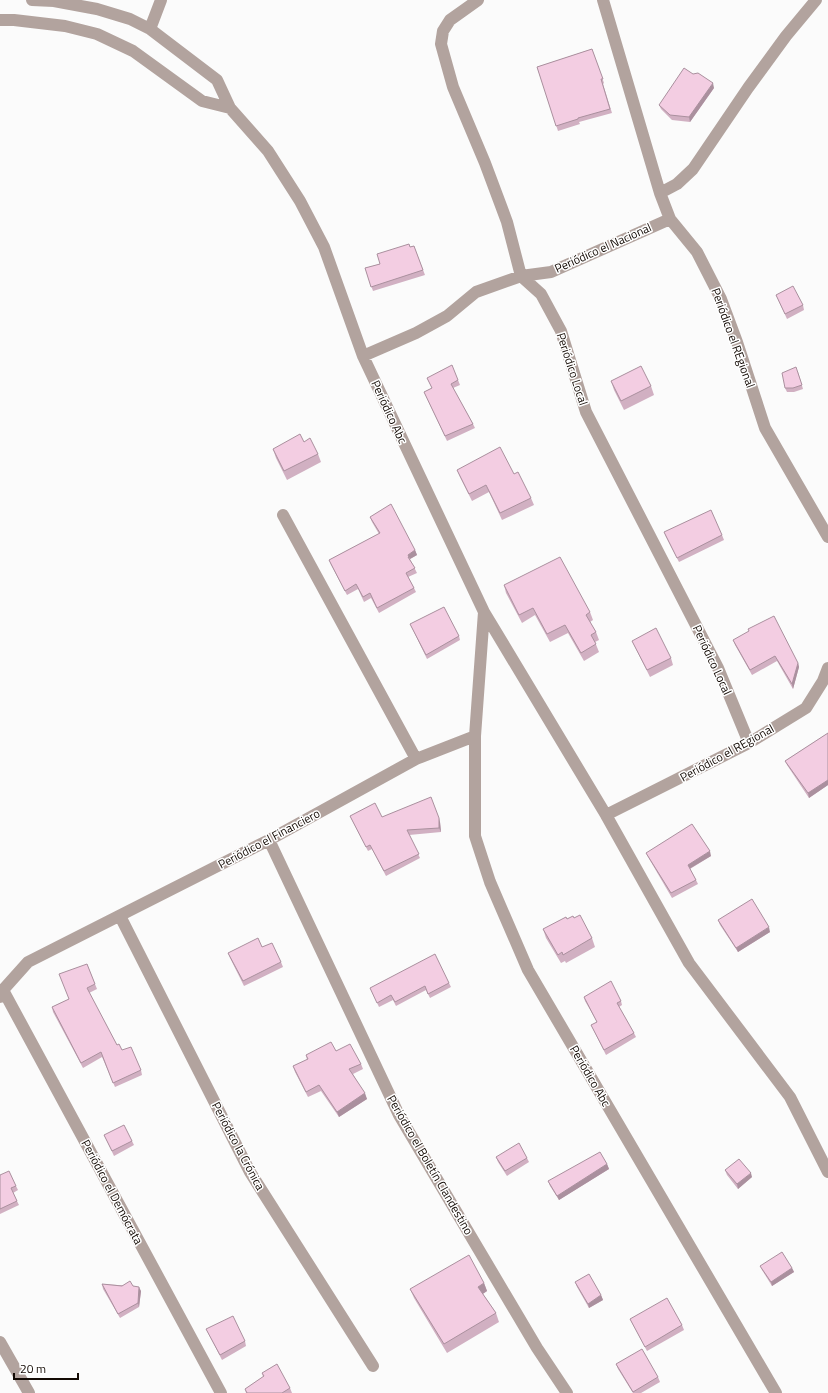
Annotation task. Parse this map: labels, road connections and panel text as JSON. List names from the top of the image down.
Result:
{
  "streets": {
    "street": [
      "Periódico el Nacional",
      "Periódico el REgional",
      "Periódico Local",
      "Periódico Abc",
      "Periódico el Financiero",
      "Periódico la Crónica",
      "Periódico el Boletín Clandestino",
      "Periódico el Demócrata"
    ]
  },
  "crossings": [
    ["Periódico el Nacional", "Periódico el REgional"],
    ["Periódico el Nacional", "Periódico Local"],
    ["Periódico el Nacional", "Periódico Abc"],
    ["Periódico el REgional", "Periódico Local"],
    ["Periódico el Financiero", "Periódico la Crónica"],
    ["Periódico el Financiero", "Periódico el Boletín Clandestino"],
    ["Periódico el Financiero", "Periódico el Demócrata"]
  ],
  "scale_bar": "20 m"
}
